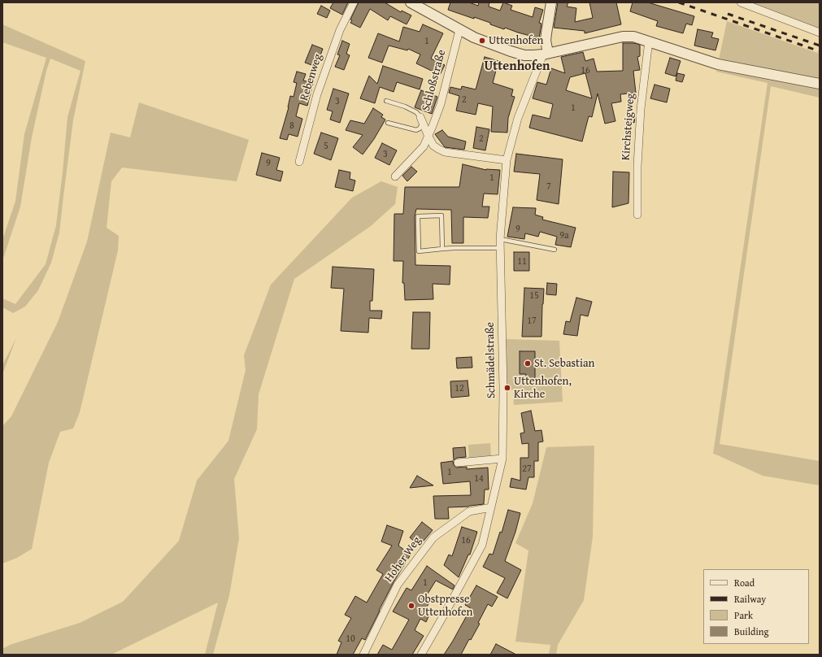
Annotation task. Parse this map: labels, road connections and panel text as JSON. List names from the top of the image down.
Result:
{
  "streets": {
    "street": [
      "Rebenweg",
      "Schloßstraße",
      "Kirchsteigweg",
      "Schmädelstraße",
      "Hoher Weg"
    ]
  },
  "crossings": [
    ["Schloßstraße", "Schmädelstraße"],
    ["Schmädelstraße", "Hoher Weg"]
  ],
  "districts": ["Uttenhofen"],
  "places": [
    "Uttenhofen",
    "St. Sebastian",
    "Uttenhofen, Kirche",
    "Obstpresse Uttenhofen"
  ],
  "house_numbers": [
    "1",
    "16",
    "2",
    "3",
    "1",
    "8",
    "2",
    "5",
    "3",
    "9",
    "1",
    "7",
    "9",
    "9a",
    "11",
    "15",
    "17",
    "12",
    "27",
    "1",
    "14",
    "16",
    "1",
    "10"
  ],
  "legend": [
    "Road",
    "Railway",
    "Park",
    "Building"
  ]
}
